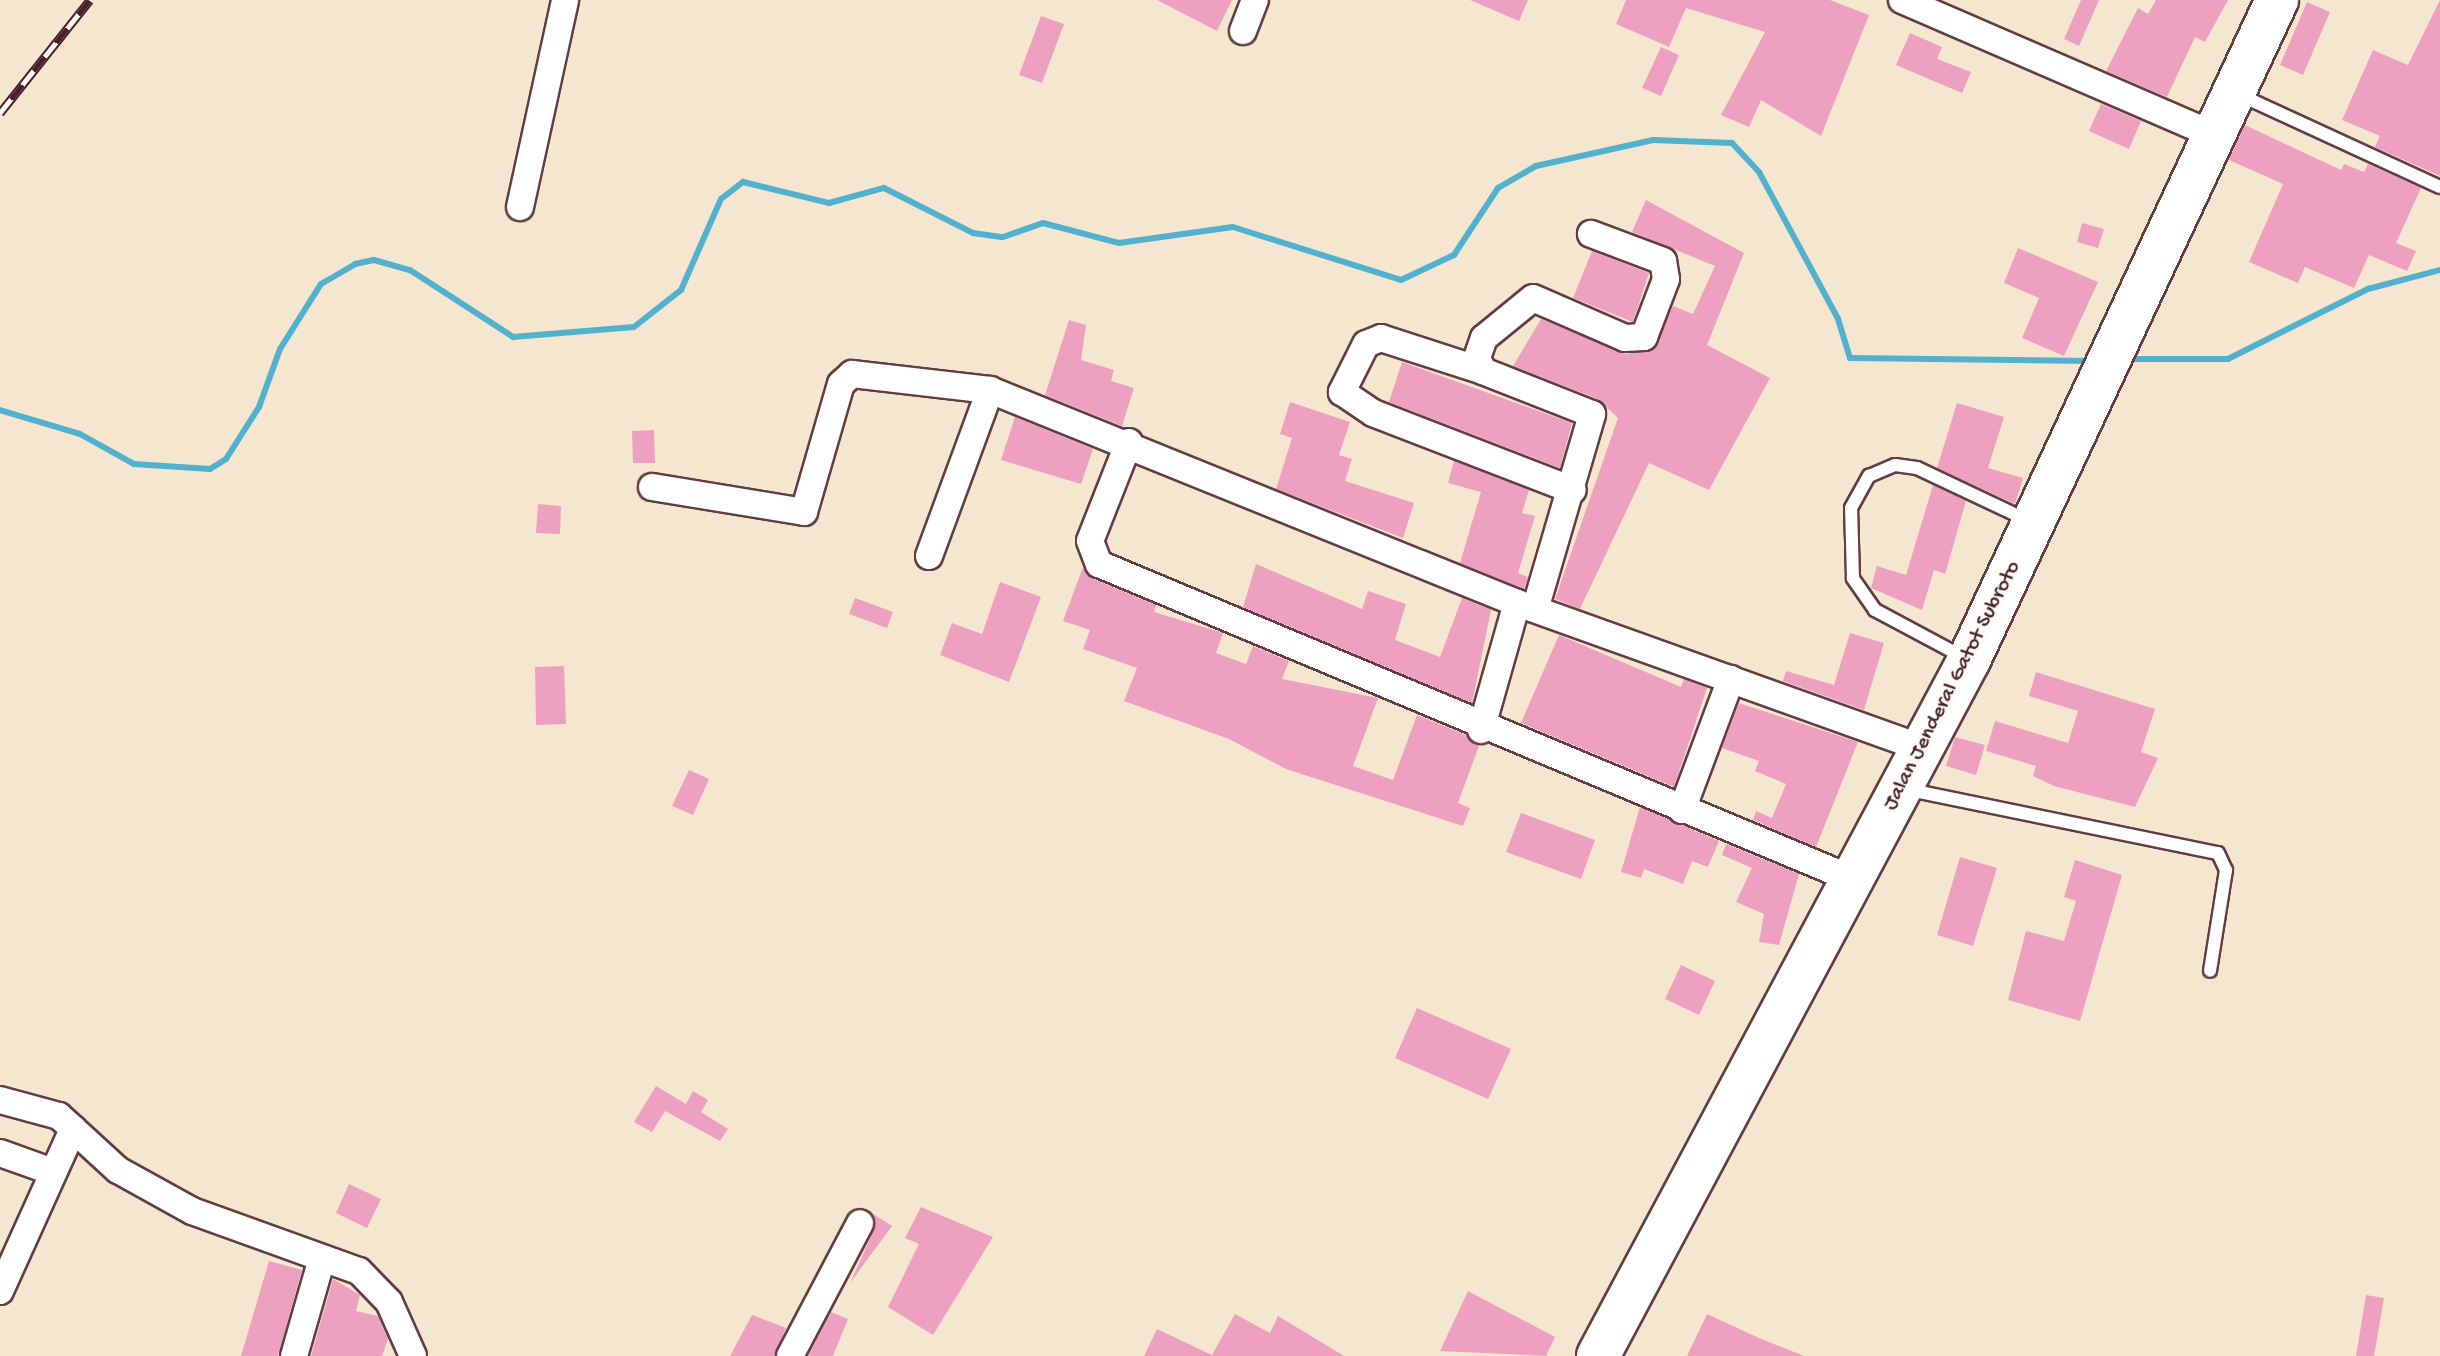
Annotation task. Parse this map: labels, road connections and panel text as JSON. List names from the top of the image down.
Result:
{
  "streets": {
    "highway": ["Jalan Jenderal Gatot Subroto"]
  }
}
